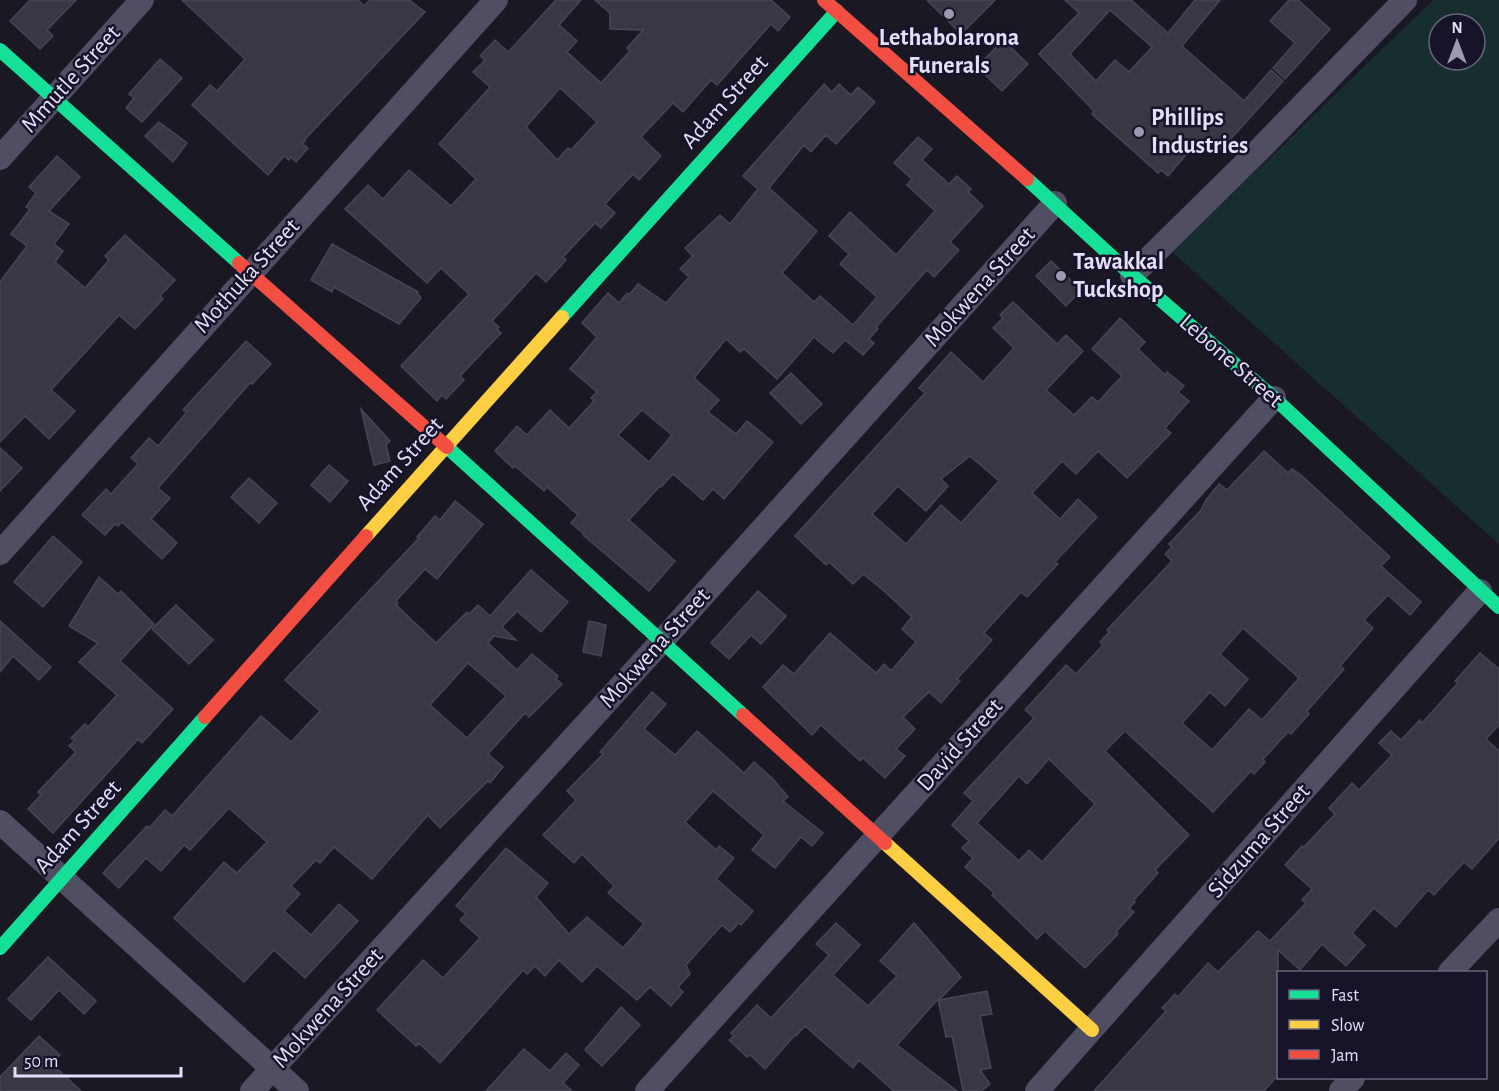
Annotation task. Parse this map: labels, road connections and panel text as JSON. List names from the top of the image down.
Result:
{
  "streets": {
    "street": [
      "Mmutle Street",
      "Adam Street",
      "Mothuka Street",
      "Mokwena Street",
      "Lebone Street",
      "David Street",
      "Sidzuma Street"
    ]
  },
  "crossings": [
    ["Adam Street", "Lebone Street"],
    ["Mokwena Street", "Lebone Street"],
    ["Lebone Street", "David Street"],
    ["Lebone Street", "Sidzuma Street"]
  ],
  "places": ["Lethabolarona Funerals", "Phillips Industries", "Tawakkal Tuckshop"],
  "legend": ["Fast", "Slow", "Jam"],
  "scale_bar": "50 m",
  "north": "top"
}
